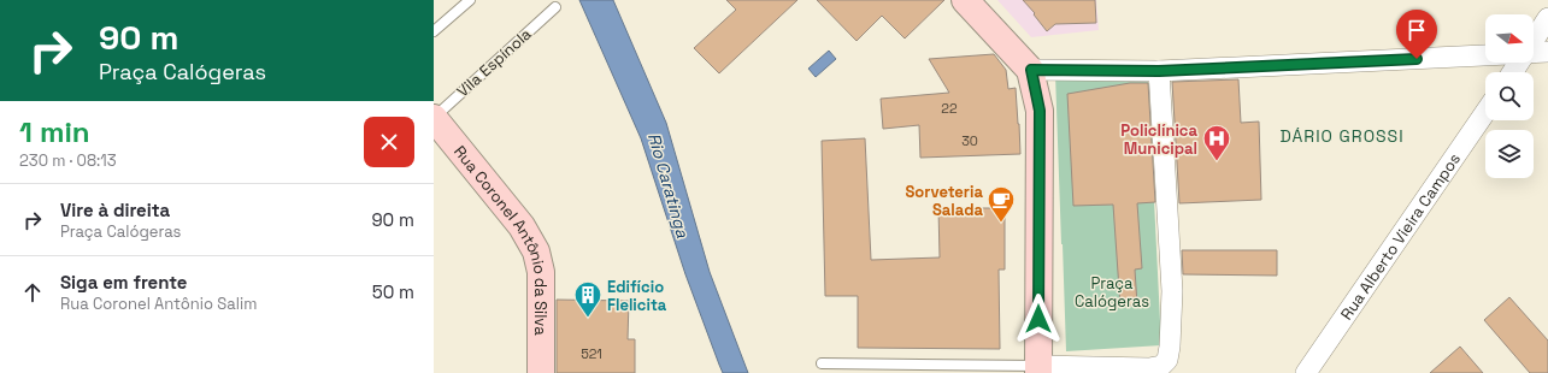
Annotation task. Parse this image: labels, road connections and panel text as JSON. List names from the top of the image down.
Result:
{
  "streets": {
    "main road": ["Rua Coronel Antônio da Silva"],
    "street": ["Rua Alberto Vieira Campos"],
    "lane": ["Vila Espínola"]
  },
  "crossings": [
    ["Vila Espínola", "Rua Coronel Antônio da Silva"]
  ],
  "districts": ["DÁRIO GROSSI"],
  "water": ["Rio Caratinga"],
  "parks": ["Praça Calógeras"],
  "places": {
    "hospital": ["Policlínica Municipal"],
    "cafe": ["Sorveteria Salada"],
    "building": ["Edifício Flelicita"]
  },
  "house_numbers": ["22", "30", "521"],
  "north": "right",
  "page": {
    "turn": ["90 m", "Praça Calógeras"],
    "heading": ["1 min", "230 m · 08:13"],
    "list": [
      {
        "name": "Vire à direita",
        "note": "Praça Calógeras",
        "value": "90 m"
      },
      {
        "name": "Siga em frente",
        "note": "Rua Coronel Antônio Salim",
        "value": "50 m"
      }
    ]
  }
}
